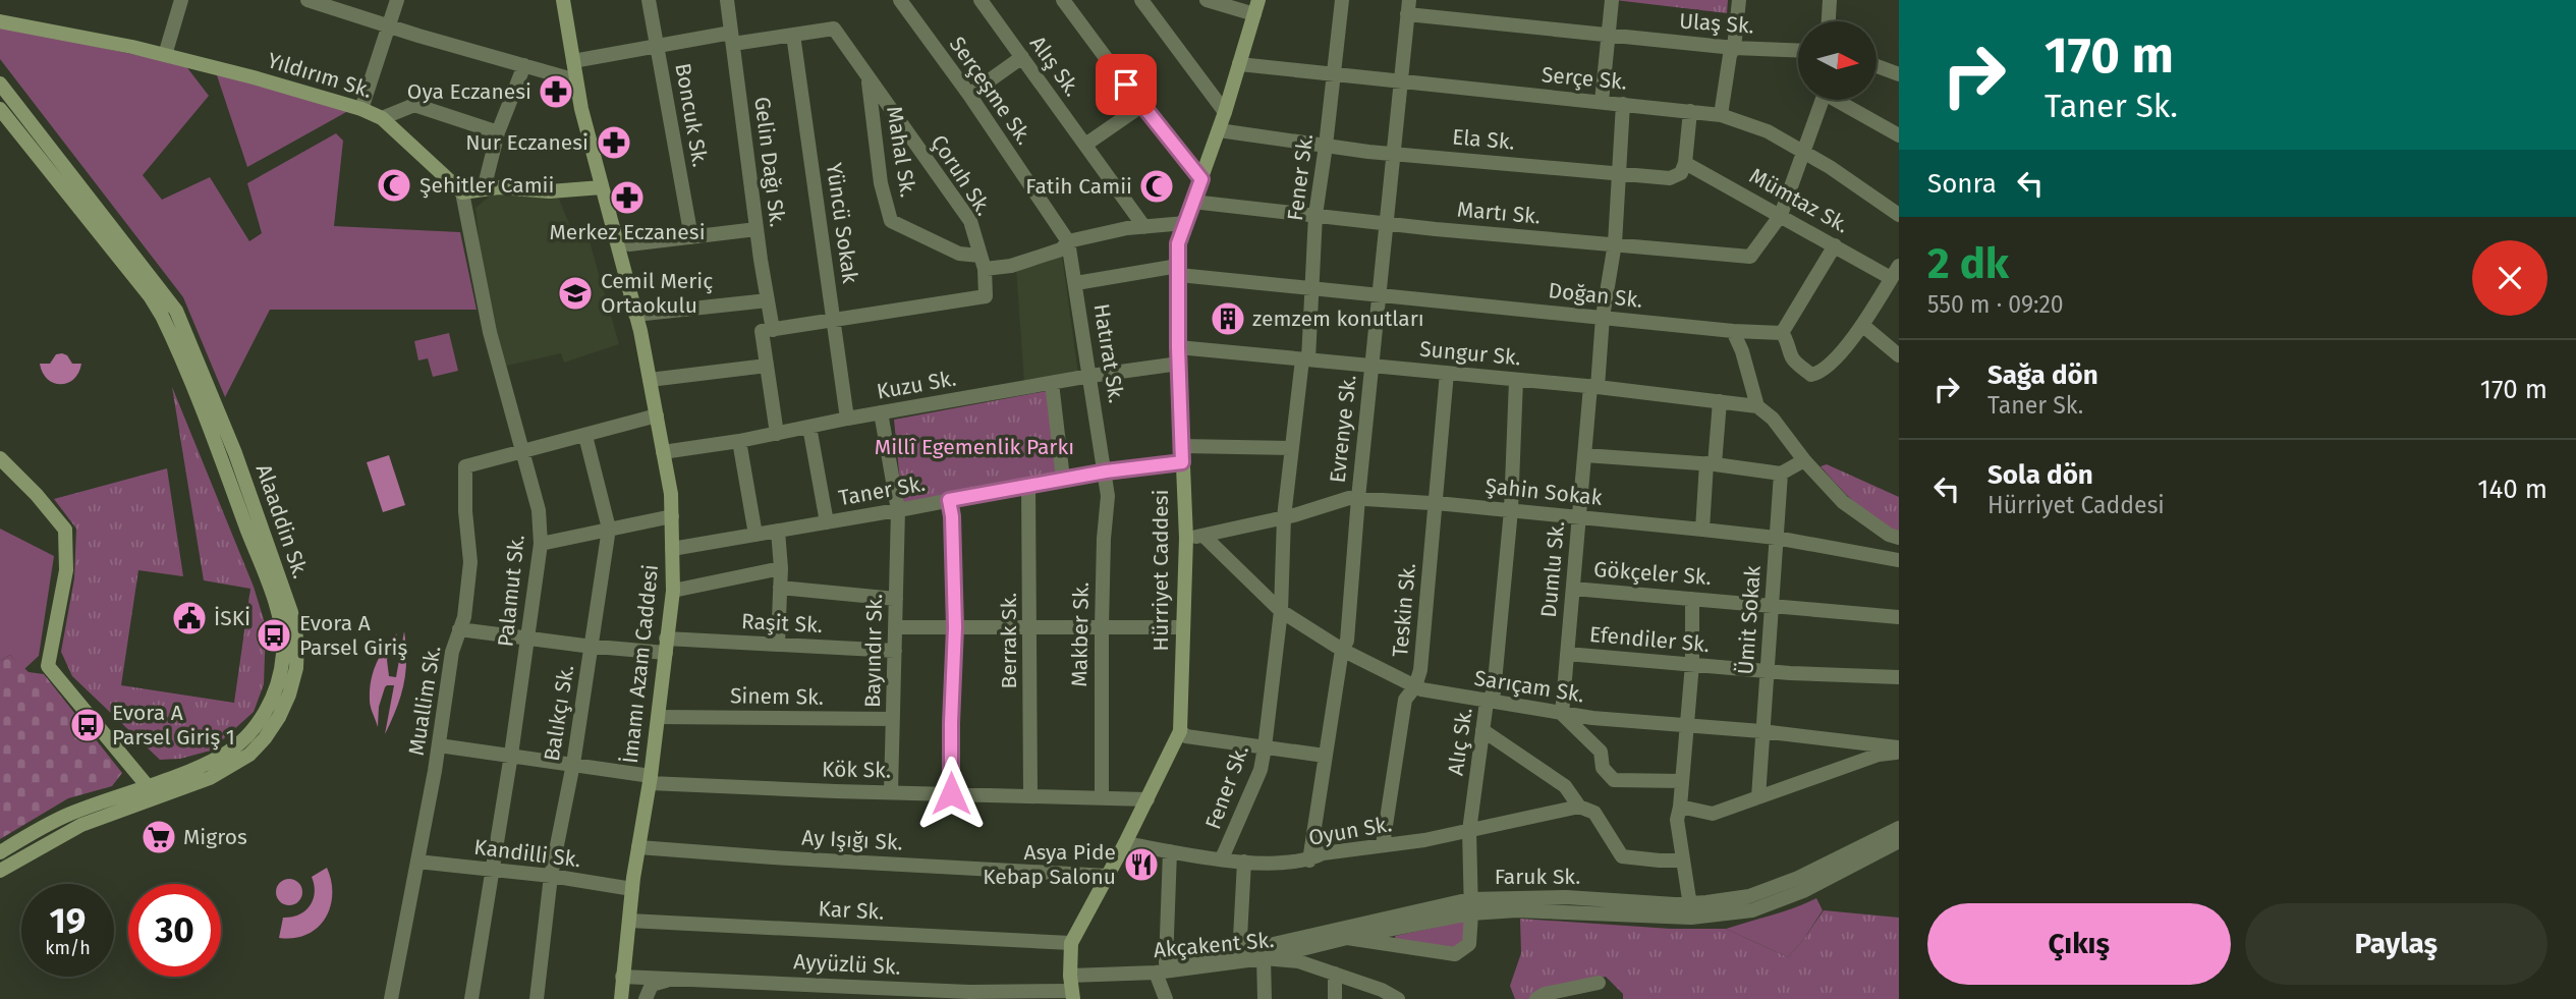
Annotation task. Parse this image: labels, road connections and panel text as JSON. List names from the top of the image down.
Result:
{
  "streets": {
    "street": [
      "Ulaş Sk.",
      "Alış Sk.",
      "Yıldırım Sk.",
      "Serçe Sk.",
      "Serçeşme Sk.",
      "Boncuk Sk.",
      "Ela Sk.",
      "Mahal Sk.",
      "Gelin Dağı Sk.",
      "Çoruh Sk.",
      "Fener Sk.",
      "Mümtaz Sk.",
      "Martı Sk.",
      "Yüncü Sokak",
      "Doğan Sk.",
      "Hatırat Sk.",
      "Sungur Sk.",
      "Kuzu Sk.",
      "Evrenye Sk.",
      "Taner Sk.",
      "Şahin Sokak",
      "Alaaddin Sk.",
      "Dumlu Sk.",
      "Hürriyet Caddesi",
      "Gökçeler Sk.",
      "Palamut Sk.",
      "Teskin Sk.",
      "Ümit Sokak",
      "Raşit Sk.",
      "Makber Sk.",
      "Efendiler Sk.",
      "Berrak Sk.",
      "Bayındır Sk.",
      "İmamı Azam Caddesi",
      "Sarıçam Sk.",
      "Sinem Sk.",
      "Muallim Sk.",
      "Balıkçı Sk.",
      "Alıç Sk.",
      "Kök Sk.",
      "Oyun Sk.",
      "Ay Işığı Sk.",
      "Kandilli Sk.",
      "Faruk Sk.",
      "Kar Sk.",
      "Akçakent Sk.",
      "Ayyüzlü Sk."
    ]
  },
  "crossings": [
    ["Ulaş Sk.", "Evrenye Sk."],
    ["Yıldırım Sk.", "Palamut Sk."],
    ["Serçe Sk.", "Fener Sk."],
    ["Serçe Sk.", "Evrenye Sk."],
    ["Serçe Sk.", "Dumlu Sk."],
    ["Serçe Sk.", "Hürriyet Caddesi"],
    ["Serçeşme Sk.", "Hatırat Sk."],
    ["Boncuk Sk.", "Çoruh Sk."],
    ["Ela Sk.", "Fener Sk."],
    ["Ela Sk.", "Mümtaz Sk."],
    ["Ela Sk.", "Evrenye Sk."],
    ["Ela Sk.", "Dumlu Sk."],
    ["Ela Sk.", "Hürriyet Caddesi"],
    ["Mahal Sk.", "Çoruh Sk."],
    ["Gelin Dağı Sk.", "Çoruh Sk."],
    ["Çoruh Sk.", "Yüncü Sokak"],
    ["Çoruh Sk.", "İmamı Azam Caddesi"],
    ["Fener Sk.", "Martı Sk."],
    ["Fener Sk.", "Doğan Sk."],
    ["Fener Sk.", "Sungur Sk."],
    ["Fener Sk.", "Şahin Sokak"],
    ["Fener Sk.", "Sarıçam Sk."],
    ["Fener Sk.", "Oyun Sk."],
    ["Mümtaz Sk.", "Martı Sk."],
    ["Martı Sk.", "Evrenye Sk."],
    ["Martı Sk.", "Dumlu Sk."],
    ["Martı Sk.", "Hürriyet Caddesi"],
    ["Yüncü Sokak", "Kuzu Sk."],
    ["Doğan Sk.", "Hatırat Sk."],
    ["Doğan Sk.", "Evrenye Sk."],
    ["Doğan Sk.", "Dumlu Sk."],
    ["Doğan Sk.", "Hürriyet Caddesi"],
    ["Hatırat Sk.", "Kuzu Sk."],
    ["Hatırat Sk.", "Taner Sk."],
    ["Hatırat Sk.", "Makber Sk."],
    ["Sungur Sk.", "Evrenye Sk."],
    ["Sungur Sk.", "Dumlu Sk."],
    ["Sungur Sk.", "Hürriyet Caddesi"],
    ["Sungur Sk.", "Teskin Sk."],
    ["Sungur Sk.", "Alıç Sk."],
    ["Kuzu Sk.", "Hürriyet Caddesi"],
    ["Kuzu Sk.", "Bayındır Sk."],
    ["Kuzu Sk.", "İmamı Azam Caddesi"],
    ["Evrenye Sk.", "Şahin Sokak"],
    ["Evrenye Sk.", "Sarıçam Sk."],
    ["Evrenye Sk.", "Oyun Sk."],
    ["Taner Sk.", "Hürriyet Caddesi"],
    ["Taner Sk.", "Makber Sk."],
    ["Taner Sk.", "Berrak Sk."],
    ["Taner Sk.", "Bayındır Sk."],
    ["Taner Sk.", "İmamı Azam Caddesi"],
    ["Şahin Sokak", "Dumlu Sk."],
    ["Şahin Sokak", "Hürriyet Caddesi"],
    ["Şahin Sokak", "Teskin Sk."],
    ["Şahin Sokak", "Ümit Sokak"],
    ["Şahin Sokak", "Sarıçam Sk."],
    ["Şahin Sokak", "Alıç Sk."],
    ["Dumlu Sk.", "Gökçeler Sk."],
    ["Dumlu Sk.", "Efendiler Sk."],
    ["Dumlu Sk.", "Sarıçam Sk."],
    ["Hürriyet Caddesi", "Kök Sk."],
    ["Hürriyet Caddesi", "Oyun Sk."],
    ["Hürriyet Caddesi", "Ay Işığı Sk."],
    ["Hürriyet Caddesi", "Kar Sk."],
    ["Hürriyet Caddesi", "Akçakent Sk."],
    ["Hürriyet Caddesi", "Ayyüzlü Sk."],
    ["Gökçeler Sk.", "Ümit Sokak"],
    ["Palamut Sk.", "Raşit Sk."],
    ["Palamut Sk.", "Muallim Sk."],
    ["Palamut Sk.", "Kök Sk."],
    ["Palamut Sk.", "Kandilli Sk."],
    ["Teskin Sk.", "Sarıçam Sk."],
    ["Teskin Sk.", "Oyun Sk."],
    ["Ümit Sokak", "Efendiler Sk."],
    ["Ümit Sokak", "Sarıçam Sk."],
    ["Raşit Sk.", "Bayındır Sk."],
    ["Raşit Sk.", "İmamı Azam Caddesi"],
    ["Raşit Sk.", "Muallim Sk."],
    ["Raşit Sk.", "Balıkçı Sk."],
    ["Makber Sk.", "Kök Sk."],
    ["Berrak Sk.", "Kök Sk."],
    ["Bayındır Sk.", "Sinem Sk."],
    ["Bayındır Sk.", "Kök Sk."],
    ["İmamı Azam Caddesi", "Sinem Sk."],
    ["İmamı Azam Caddesi", "Kök Sk."],
    ["İmamı Azam Caddesi", "Ay Işığı Sk."],
    ["İmamı Azam Caddesi", "Kandilli Sk."],
    ["İmamı Azam Caddesi", "Kar Sk."],
    ["İmamı Azam Caddesi", "Ayyüzlü Sk."],
    ["Sarıçam Sk.", "Alıç Sk."],
    ["Muallim Sk.", "Kök Sk."],
    ["Muallim Sk.", "Kandilli Sk."],
    ["Balıkçı Sk.", "Kök Sk."],
    ["Balıkçı Sk.", "Kandilli Sk."],
    ["Alıç Sk.", "Oyun Sk."],
    ["Alıç Sk.", "Faruk Sk."],
    ["Faruk Sk.", "Akçakent Sk."],
    ["Akçakent Sk.", "Ayyüzlü Sk."]
  ],
  "parks": ["Millî Egemenlik Parkı"],
  "places": {
    "pharmacy": ["Oya Eczanesi", "Nur Eczanesi", "Merkez Eczanesi"],
    "mosque": ["Şehitler Camii", "Fatih Camii"],
    "school or university": ["Cemil Meriç Ortaokulu"],
    "building": ["zemzem konutları"],
    "public building": ["İSKİ"],
    "bus stop": ["Evora A Parsel Giriş", "Evora A Parsel Giriş 1"],
    "supermarket": ["Migros"],
    "restaurant": ["Asya Pide Kebap Salonu"]
  },
  "north": "right",
  "page": {
    "turn": ["170 m", "Taner Sk."],
    "then": "Sonra",
    "heading": ["2 dk", "550 m · 09:20"],
    "list": [
      {
        "name": "Sağa dön",
        "note": "Taner Sk.",
        "value": "170 m"
      },
      {
        "name": "Sola dön",
        "note": "Hürriyet Caddesi",
        "value": "140 m"
      }
    ],
    "speed": "19 km/h",
    "limit": "30",
    "buttons": ["Çıkış", "Paylaş"]
  }
}
